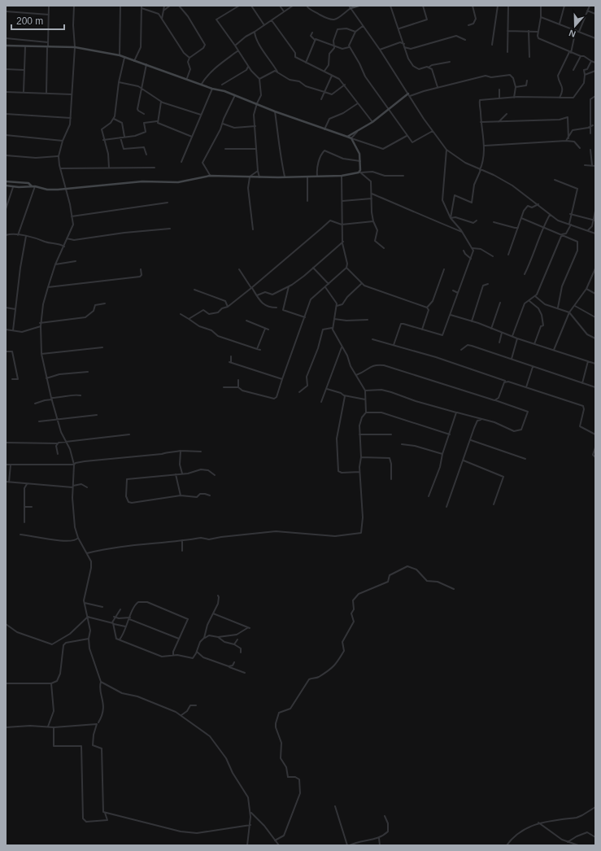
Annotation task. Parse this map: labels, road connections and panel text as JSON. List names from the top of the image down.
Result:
{
  "scale_bar": "200 m",
  "north": "bottom"
}
